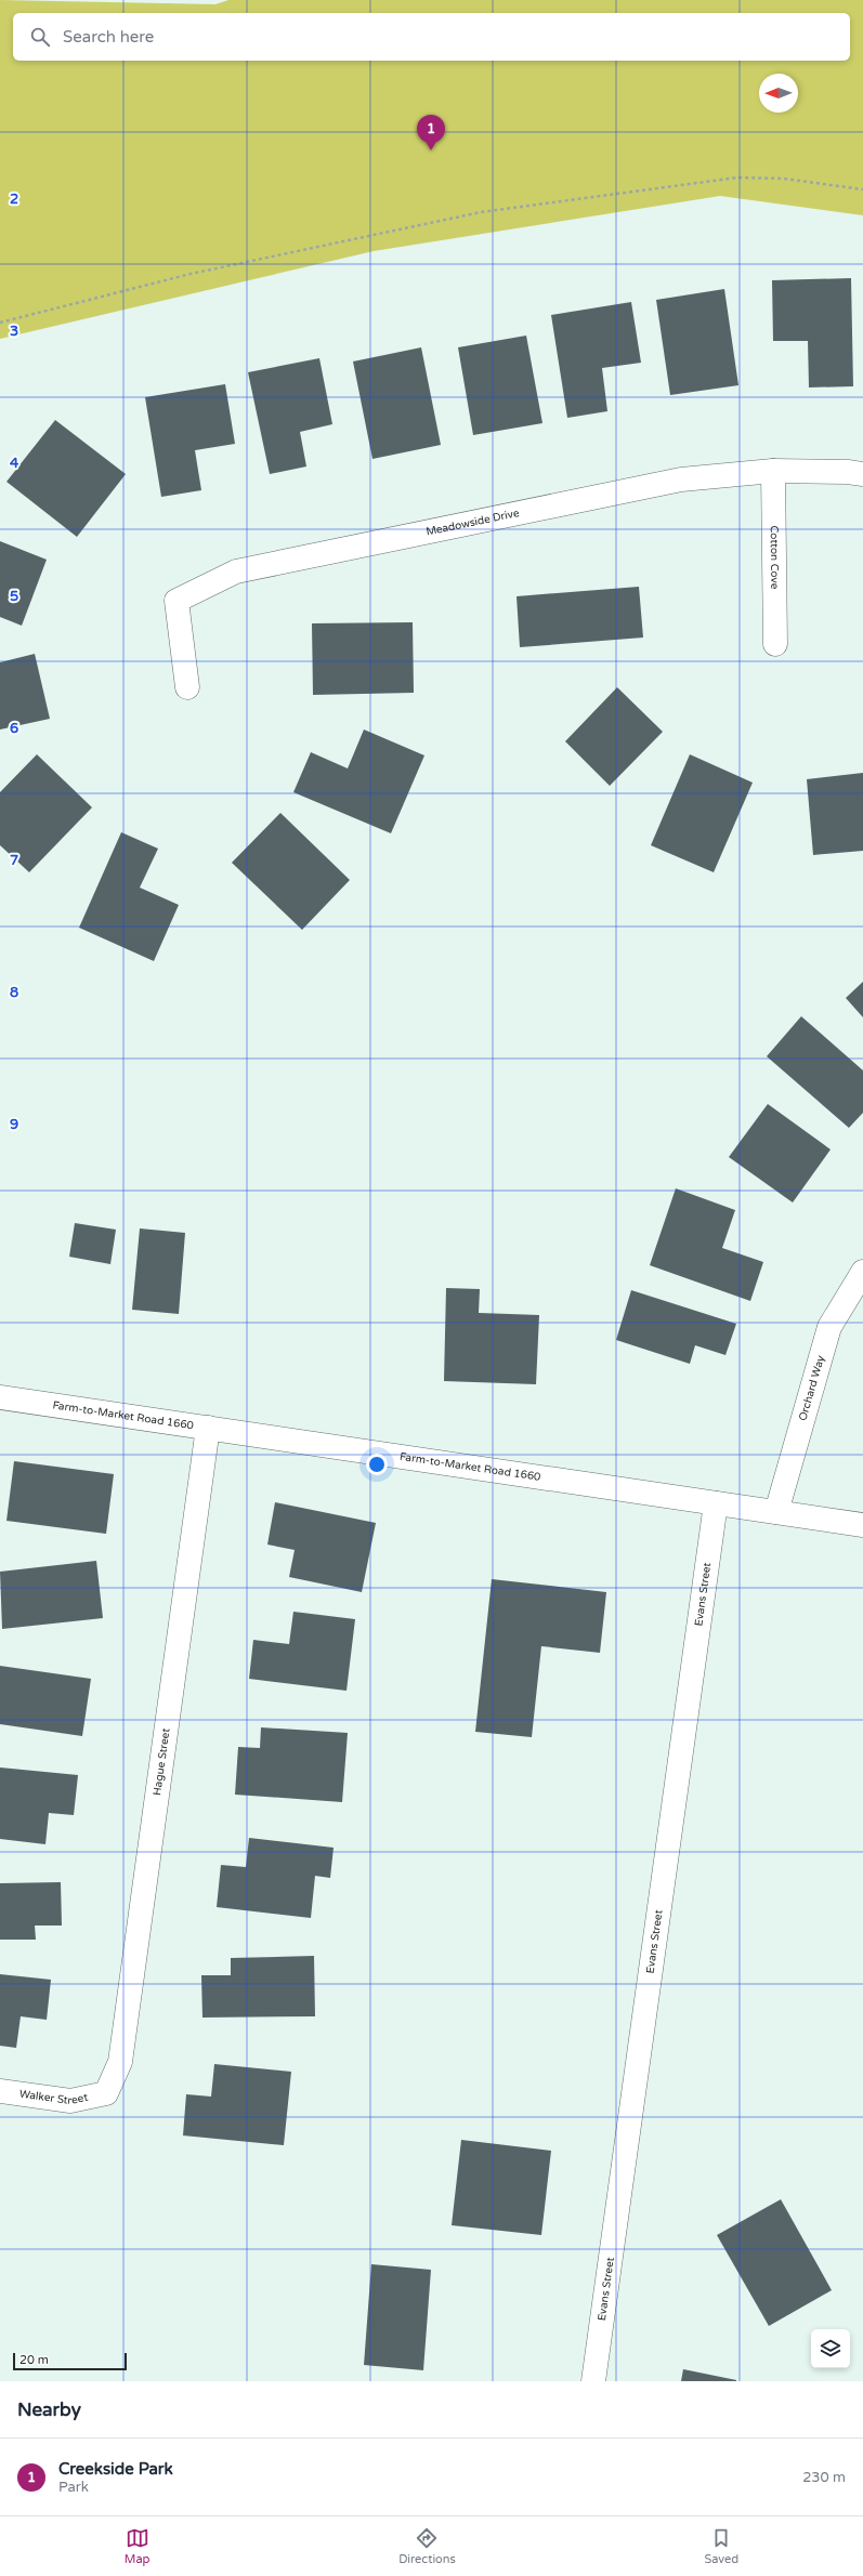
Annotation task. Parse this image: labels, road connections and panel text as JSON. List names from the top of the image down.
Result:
{
  "streets": {
    "street": [
      "Meadowside Drive",
      "Cotton Cove",
      "Orchard Way",
      "Farm-to-Market Road 1660",
      "Evans Street",
      "Hague Street",
      "Walker Street"
    ]
  },
  "crossings": [
    ["Meadowside Drive", "Cotton Cove"],
    ["Orchard Way", "Farm-to-Market Road 1660"],
    ["Farm-to-Market Road 1660", "Evans Street"],
    ["Farm-to-Market Road 1660", "Hague Street"],
    ["Hague Street", "Walker Street"]
  ],
  "scale_bar": "20 m",
  "north": "left",
  "page": {
    "search": "Search here",
    "pins": "1",
    "scale": "20 m",
    "heading": "Nearby",
    "list": [
      {
        "mark": "1",
        "name": "Creekside Park",
        "note": "Park",
        "value": "230 m"
      }
    ],
    "nav": ["Map", "Directions", "Saved"]
  },
  "grid": {
    "rows": [
      "2",
      "3",
      "4",
      "5",
      "6",
      "7",
      "8",
      "9"
    ]
  }
}
